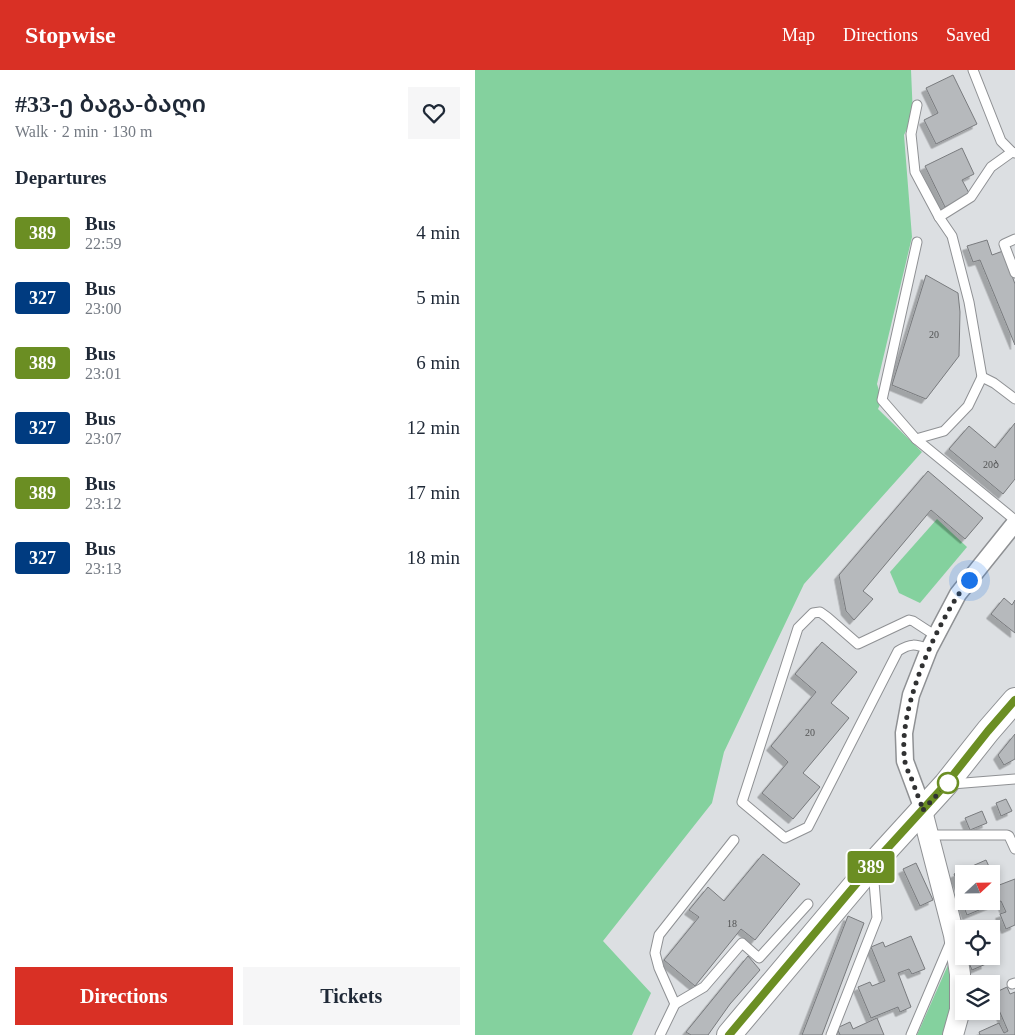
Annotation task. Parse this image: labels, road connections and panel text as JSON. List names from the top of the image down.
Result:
{
  "lines": ["bus line 389"],
  "house_numbers": [
    "20",
    "20ბ",
    "20",
    "18"
  ],
  "north": "right",
  "page": {
    "header": "Stopwise",
    "nav": ["Map", "Directions", "Saved"],
    "heading": [
      ["#33-ე ბაგა-ბაღი", "Walk · 2 min · 130 m"],
      "Departures"
    ],
    "on_map": "389",
    "list": [
      {
        "mark": "389",
        "name": "Bus",
        "note": "22:59",
        "value": "4 min"
      },
      {
        "mark": "327",
        "name": "Bus",
        "note": "23:00",
        "value": "5 min"
      },
      {
        "mark": "389",
        "name": "Bus",
        "note": "23:01",
        "value": "6 min"
      },
      {
        "mark": "327",
        "name": "Bus",
        "note": "23:07",
        "value": "12 min"
      },
      {
        "mark": "389",
        "name": "Bus",
        "note": "23:12",
        "value": "17 min"
      },
      {
        "mark": "327",
        "name": "Bus",
        "note": "23:13",
        "value": "18 min"
      }
    ],
    "buttons": ["Directions", "Tickets"]
  }
}
